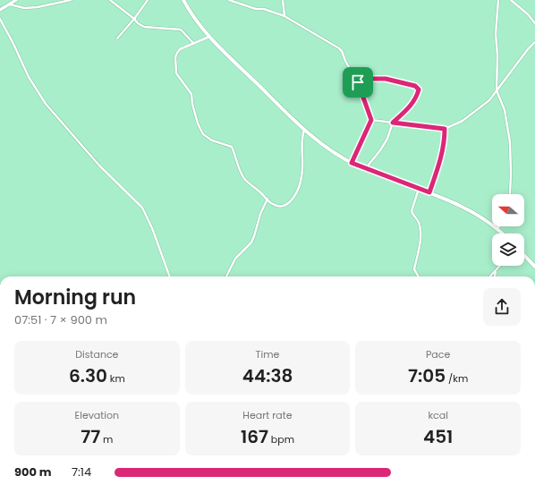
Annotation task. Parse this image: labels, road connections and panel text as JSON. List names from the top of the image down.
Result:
{
  "north": "left",
  "page": {
    "heading": ["Morning run", "07:51 · 7 × 900 m"],
    "stats": [
      ["Distance", "6.30 km"],
      ["Time", "44:38"],
      ["Pace", "7:05 /km"],
      ["Elevation", "77 m"],
      ["Heart rate", "167 bpm"],
      ["kcal", "451"]
    ],
    "list": [
      {
        "name": "900 m",
        "note": "7:14"
      }
    ]
  }
}
